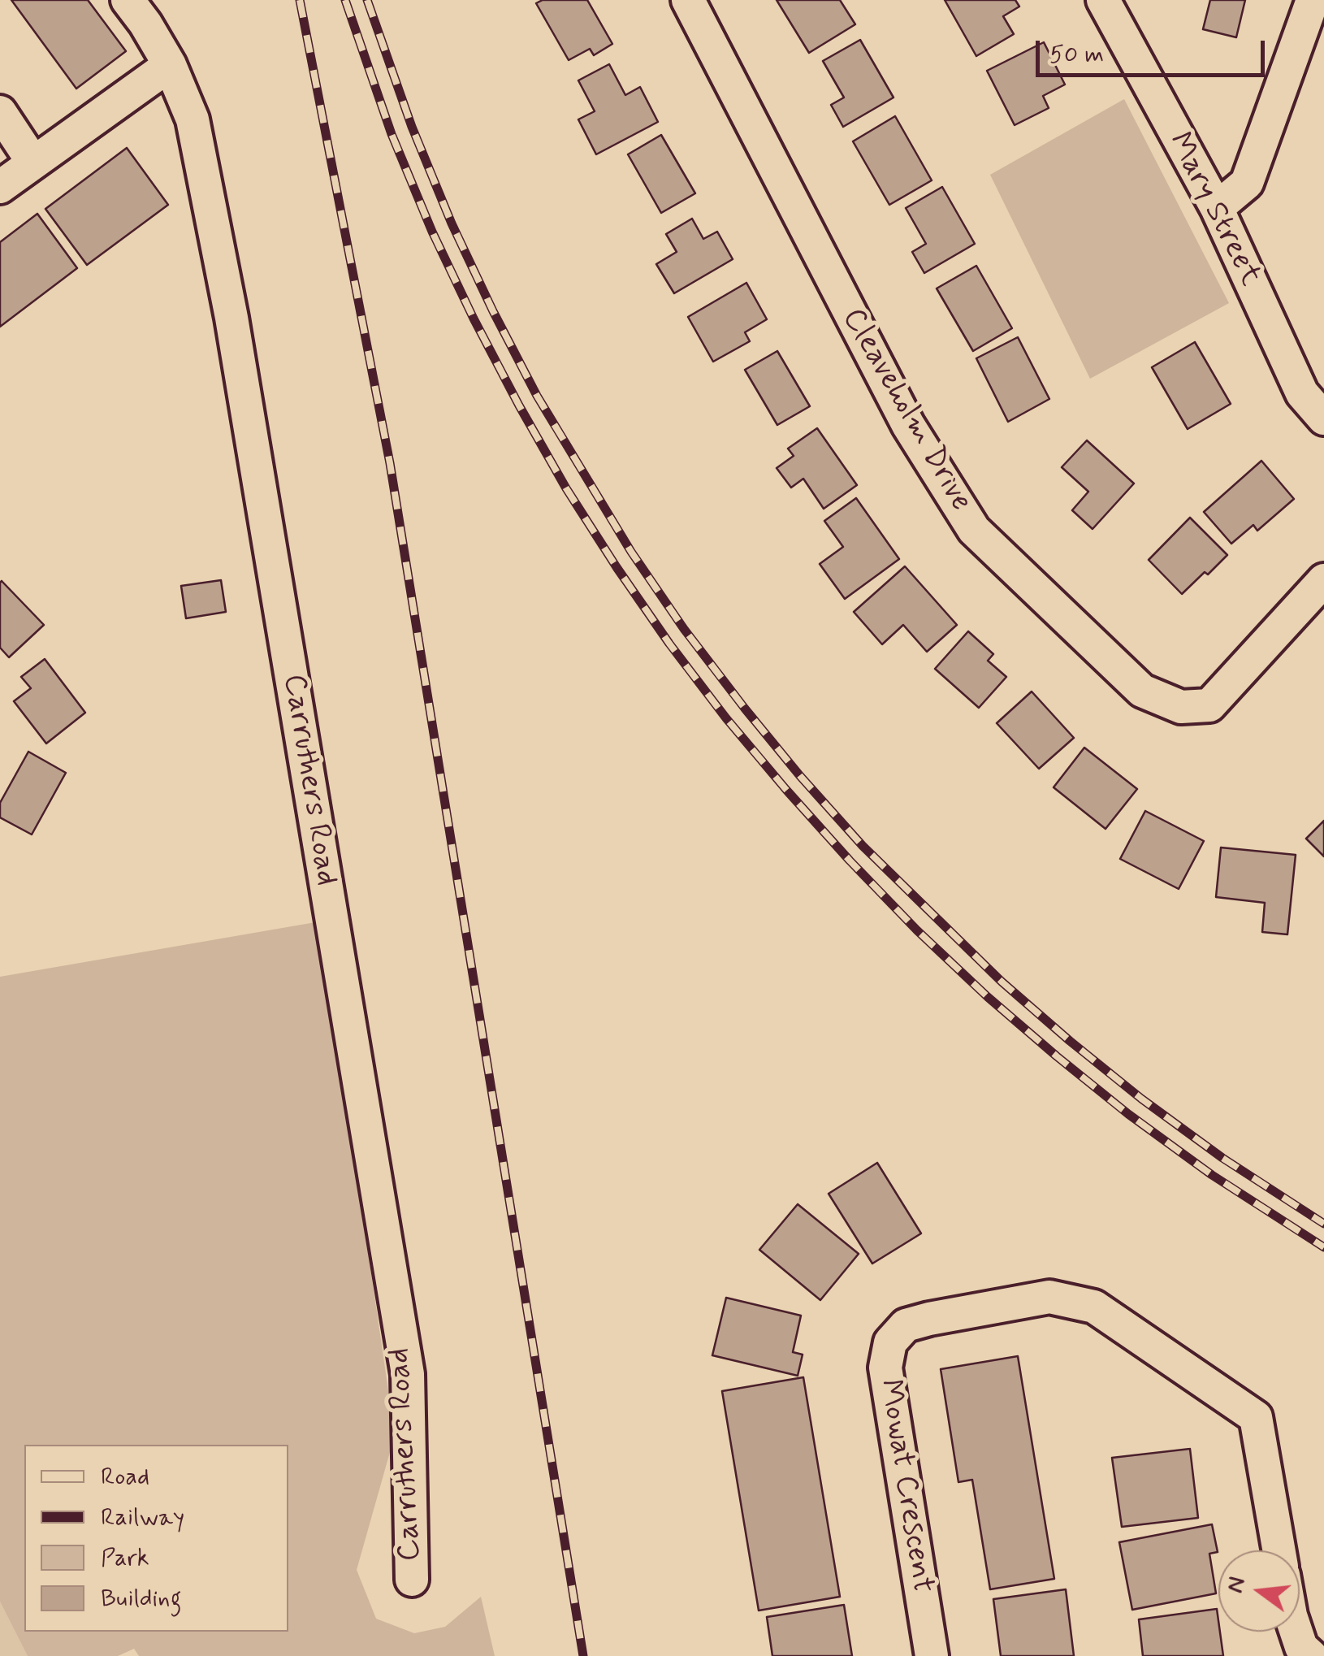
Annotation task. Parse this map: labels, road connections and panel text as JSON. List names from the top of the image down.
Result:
{
  "streets": {
    "street": [
      "Mary Street",
      "Cleaveholm Drive",
      "Carruthers Road",
      "Mowat Crescent"
    ]
  },
  "legend": [
    "Road",
    "Railway",
    "Park",
    "Building"
  ],
  "scale_bar": "50 m",
  "north": "left"
}
